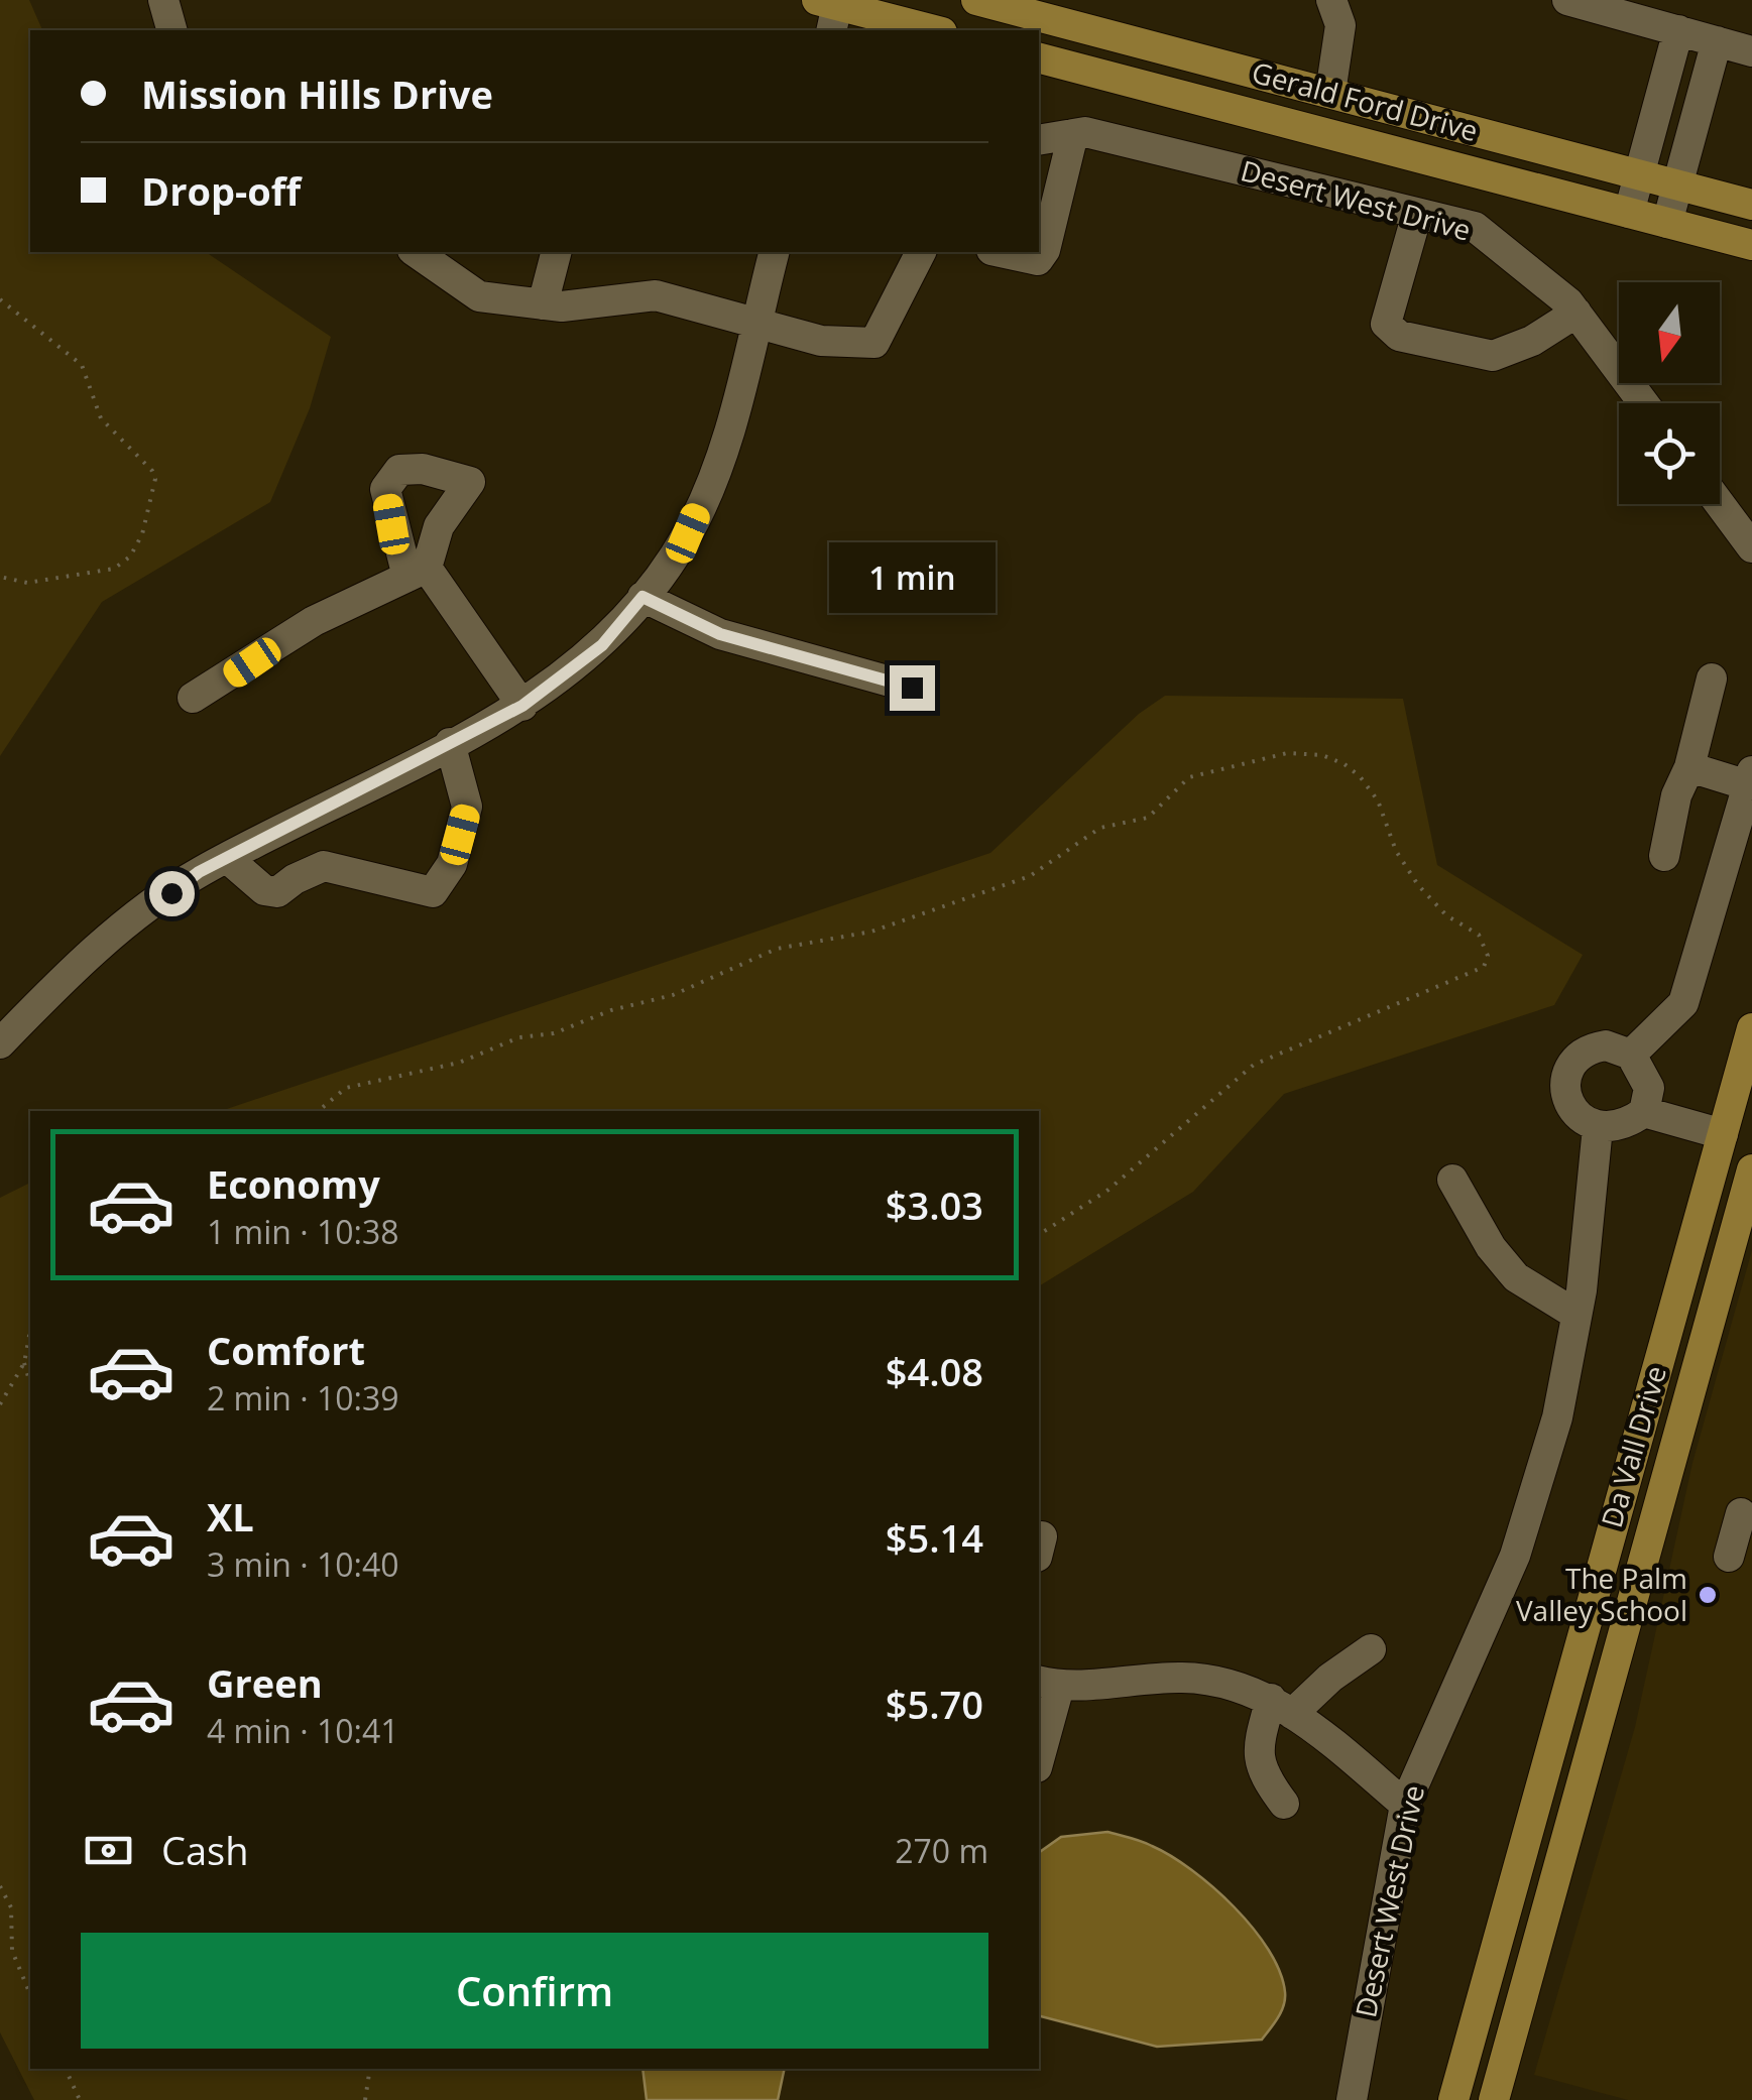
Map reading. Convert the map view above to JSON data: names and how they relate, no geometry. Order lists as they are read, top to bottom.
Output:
{
  "streets": {
    "main road": ["Gerald Ford Drive", "Da Vall Drive"],
    "street": ["Desert West Drive"]
  },
  "places": ["The Palm Valley School"],
  "north": "bottom",
  "page": {
    "banner": ["Mission Hills Drive", "Drop-off"],
    "bubble": "1 min",
    "list": [
      {
        "name": "Economy",
        "note": "1 min · 10:38",
        "value": "$3.03"
      },
      {
        "name": "Comfort",
        "note": "2 min · 10:39",
        "value": "$4.08"
      },
      {
        "name": "XL",
        "note": "3 min · 10:40",
        "value": "$5.14"
      },
      {
        "name": "Green",
        "note": "4 min · 10:41",
        "value": "$5.70"
      }
    ],
    "pay": ["Cash", "270 m"],
    "buttons": "Confirm"
  }
}
